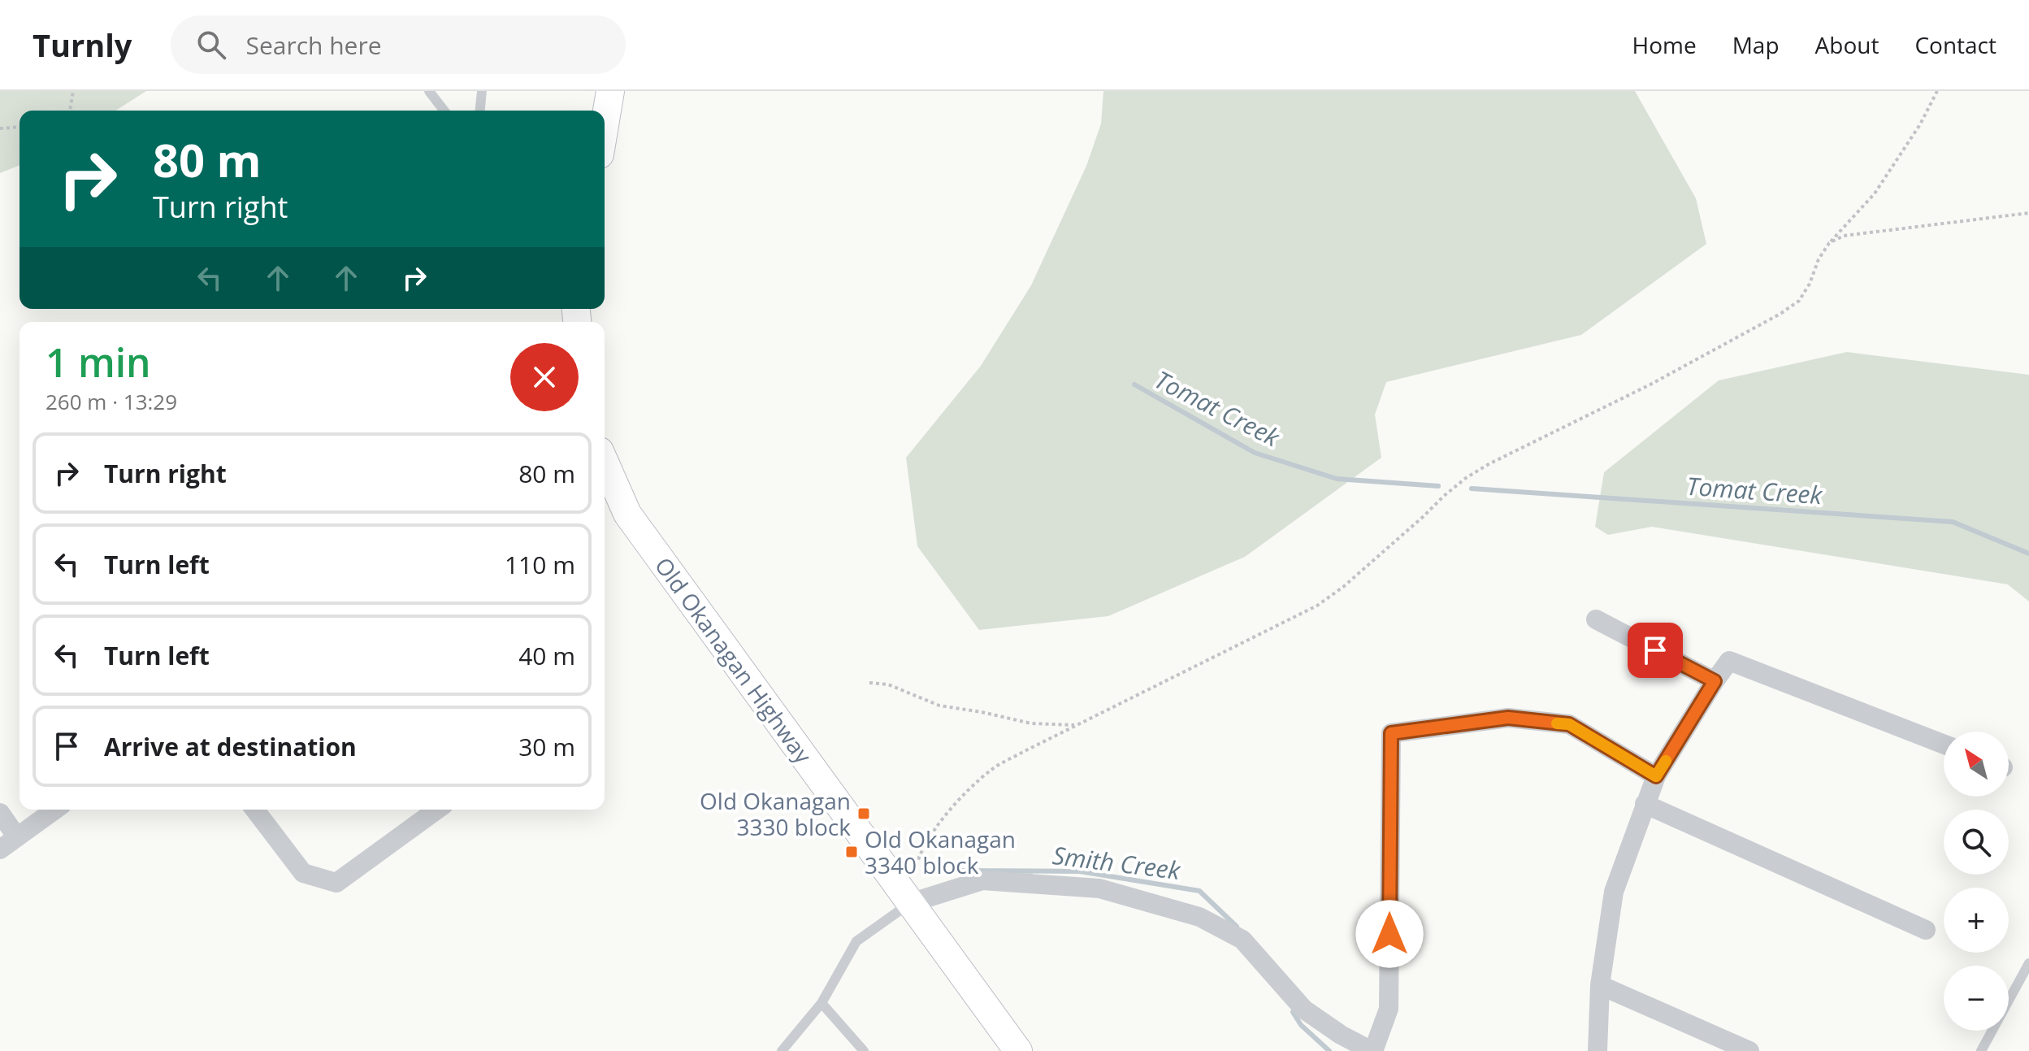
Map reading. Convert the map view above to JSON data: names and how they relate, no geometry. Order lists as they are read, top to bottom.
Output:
{
  "streets": {
    "main road": ["Old Okanagan Highway"]
  },
  "water": ["Tomat Creek", "Smith Creek"],
  "places": {
    "transit": ["Old Okanagan 3330 block", "Old Okanagan 3340 block"]
  },
  "north": "top left",
  "page": {
    "header": "Turnly",
    "search": "Search here",
    "nav": [
      "Home",
      "Map",
      "About",
      "Contact"
    ],
    "turn": ["80 m", "Turn right"],
    "heading": ["1 min", "260 m · 13:29"],
    "list": [
      {
        "name": "Turn right",
        "value": "80 m"
      },
      {
        "name": "Turn left",
        "value": "110 m"
      },
      {
        "name": "Turn left",
        "value": "40 m"
      },
      {
        "name": "Arrive at destination",
        "value": "30 m"
      }
    ],
    "map_buttons": ["+", "−"]
  }
}
